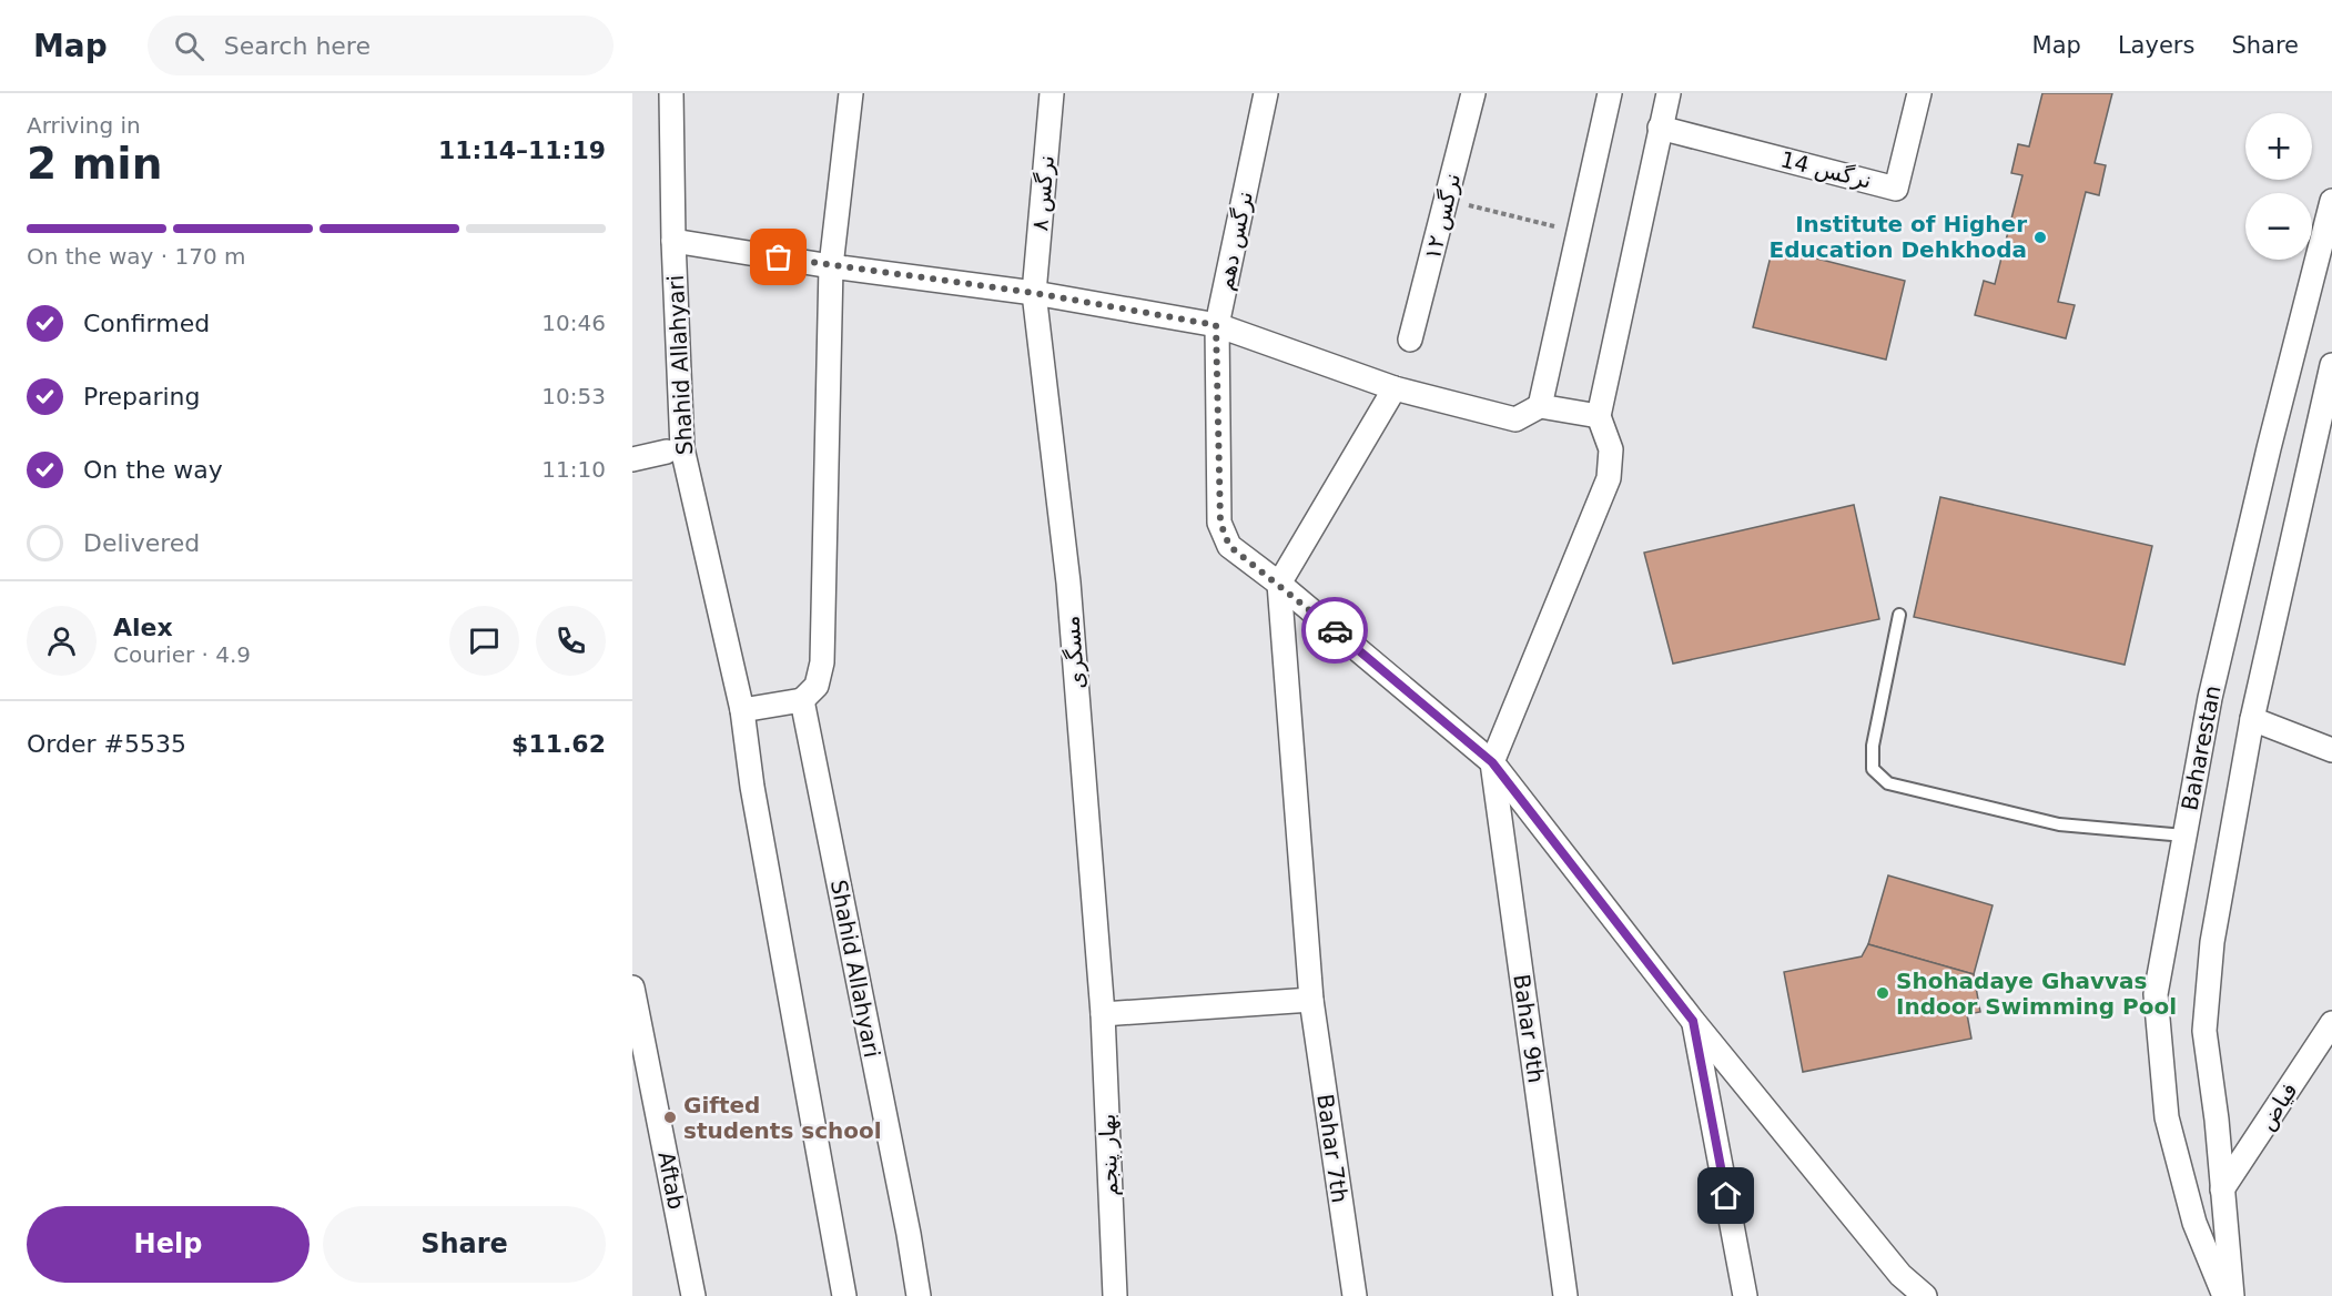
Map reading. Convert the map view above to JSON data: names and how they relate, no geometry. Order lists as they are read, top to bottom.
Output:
{
  "streets": {
    "street": [
      "نرگس 14",
      "نرگس ۸",
      "نرگس ۱۲",
      "نرگس دهم",
      "Shahid Allahyari",
      "مسگری",
      "Baharestan",
      "Bahar 9th",
      "فیاض",
      "Bahar 7th",
      "بهار پنجم",
      "Aftab"
    ]
  },
  "crossings": [
    ["نرگس ۸", "مسگری"],
    ["نرگس دهم", "Bahar 9th"],
    ["نرگس دهم", "Bahar 7th"],
    ["مسگری", "بهار پنجم"],
    ["Baharestan", "فیاض"]
  ],
  "places": ["Institute of Higher Education Dehkhoda", "Shohadaye Ghavvas Indoor Swimming Pool", "Gifted students school"],
  "page": {
    "header": "Map",
    "search": "Search here",
    "nav": ["Map", "Layers", "Share"],
    "heading": ["2 min", "Arriving in", "11:14–11:19"],
    "panel": [
      "Alex",
      "Courier · 4.9",
      "Order #5535",
      "$11.62"
    ],
    "map_buttons": ["+", "−"],
    "bar": "On the way · 170 m",
    "list": [
      ["Confirmed", "10:46"],
      ["Preparing", "10:53"],
      ["On the way", "11:10"],
      "Delivered"
    ],
    "buttons": ["Help", "Share"]
  }
}
